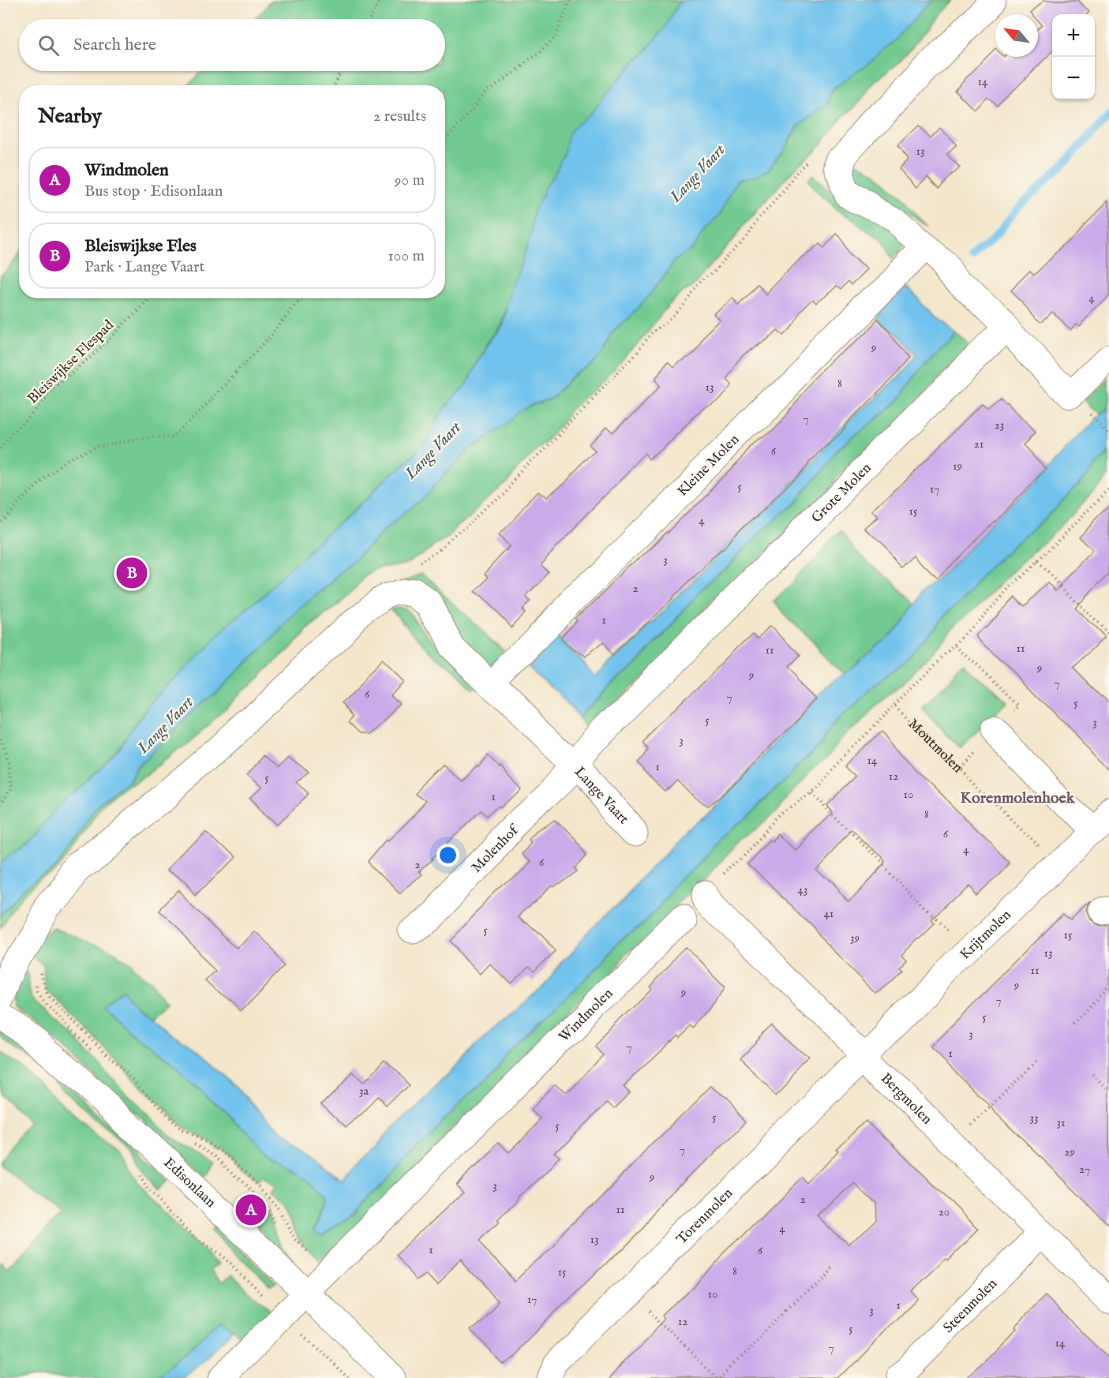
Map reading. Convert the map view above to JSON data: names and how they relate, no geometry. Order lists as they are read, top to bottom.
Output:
{
  "streets": {
    "street": [
      "Kleine Molen",
      "Grote Molen",
      "Lange Vaart",
      "Molenhof",
      "Krijtmolen",
      "Windmolen",
      "Bergmolen",
      "Edisonlaan",
      "Torenmolen",
      "Steenmolen"
    ],
    "path": ["Bleiswijkse Flespad", "Moutmolen"]
  },
  "crossings": [
    ["Kleine Molen", "Lange Vaart"],
    ["Grote Molen", "Lange Vaart"],
    ["Grote Molen", "Molenhof"],
    ["Moutmolen", "Krijtmolen"],
    ["Lange Vaart", "Molenhof"],
    ["Krijtmolen", "Bergmolen"],
    ["Krijtmolen", "Torenmolen"],
    ["Windmolen", "Edisonlaan"],
    ["Bergmolen", "Torenmolen"],
    ["Bergmolen", "Steenmolen"]
  ],
  "districts": ["Korenmolenhoek"],
  "water": ["Lange Vaart"],
  "house_numbers": [
    "14",
    "13",
    "4",
    "9",
    "8",
    "13",
    "7",
    "23",
    "21",
    "6",
    "19",
    "5",
    "17",
    "15",
    "4",
    "3",
    "2",
    "1",
    "11",
    "11",
    "9",
    "9",
    "7",
    "6",
    "7",
    "5",
    "5",
    "3",
    "3",
    "14",
    "1",
    "12",
    "5",
    "10",
    "1",
    "8",
    "6",
    "4",
    "6",
    "2",
    "43",
    "41",
    "5",
    "15",
    "39",
    "13",
    "11",
    "9",
    "9",
    "7",
    "5",
    "3",
    "7",
    "1",
    "3a",
    "5",
    "33",
    "31",
    "5",
    "7",
    "29",
    "27",
    "9",
    "3",
    "2",
    "11",
    "20",
    "4",
    "13",
    "1",
    "6",
    "8",
    "15",
    "10",
    "17",
    "1",
    "3",
    "12",
    "5",
    "14",
    "7"
  ],
  "north": "top left",
  "page": {
    "map_buttons": ["+", "−"],
    "search": "Search here",
    "heading": ["Nearby", "2 results"],
    "list": [
      {
        "mark": "A",
        "name": "Windmolen",
        "note": "Bus stop · Edisonlaan",
        "value": "90 m"
      },
      {
        "mark": "B",
        "name": "Bleiswijkse Fles",
        "note": "Park · Lange Vaart",
        "value": "100 m"
      }
    ],
    "pins": ["B", "A"]
  }
}
